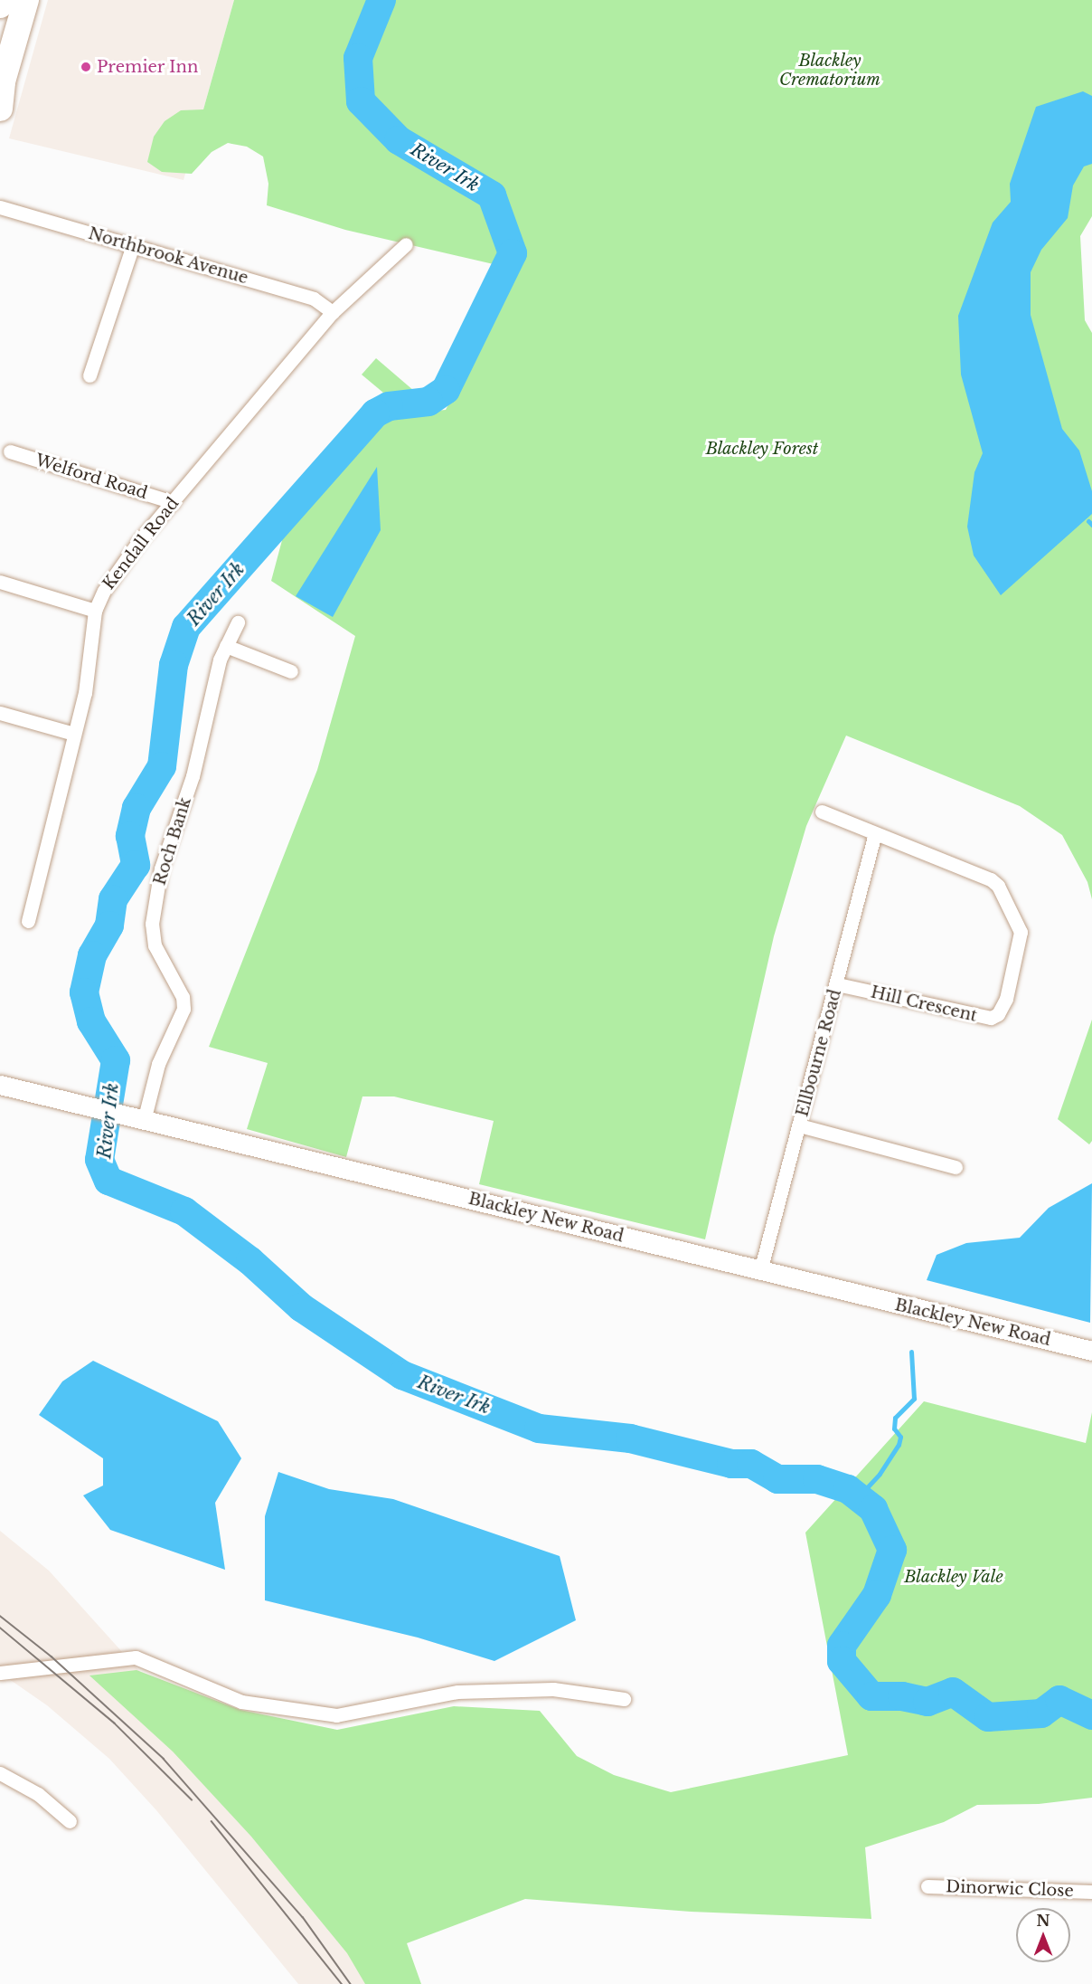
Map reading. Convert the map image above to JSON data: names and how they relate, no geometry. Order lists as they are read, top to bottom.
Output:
{
  "streets": {
    "street": [
      "Northbrook Avenue",
      "Welford Road",
      "Kendall Road",
      "Roch Bank",
      "Hill Crescent",
      "Ellbourne Road",
      "Blackley New Road",
      "Dinorwic Close"
    ]
  },
  "crossings": [
    ["Northbrook Avenue", "Kendall Road"],
    ["Welford Road", "Kendall Road"],
    ["Roch Bank", "Blackley New Road"],
    ["Hill Crescent", "Ellbourne Road"],
    ["Ellbourne Road", "Blackley New Road"]
  ],
  "water": ["River Irk"],
  "parks": ["Blackley Crematorium", "Blackley Forest", "Blackley Vale"],
  "places": ["Premier Inn"],
  "north": "top"
}
